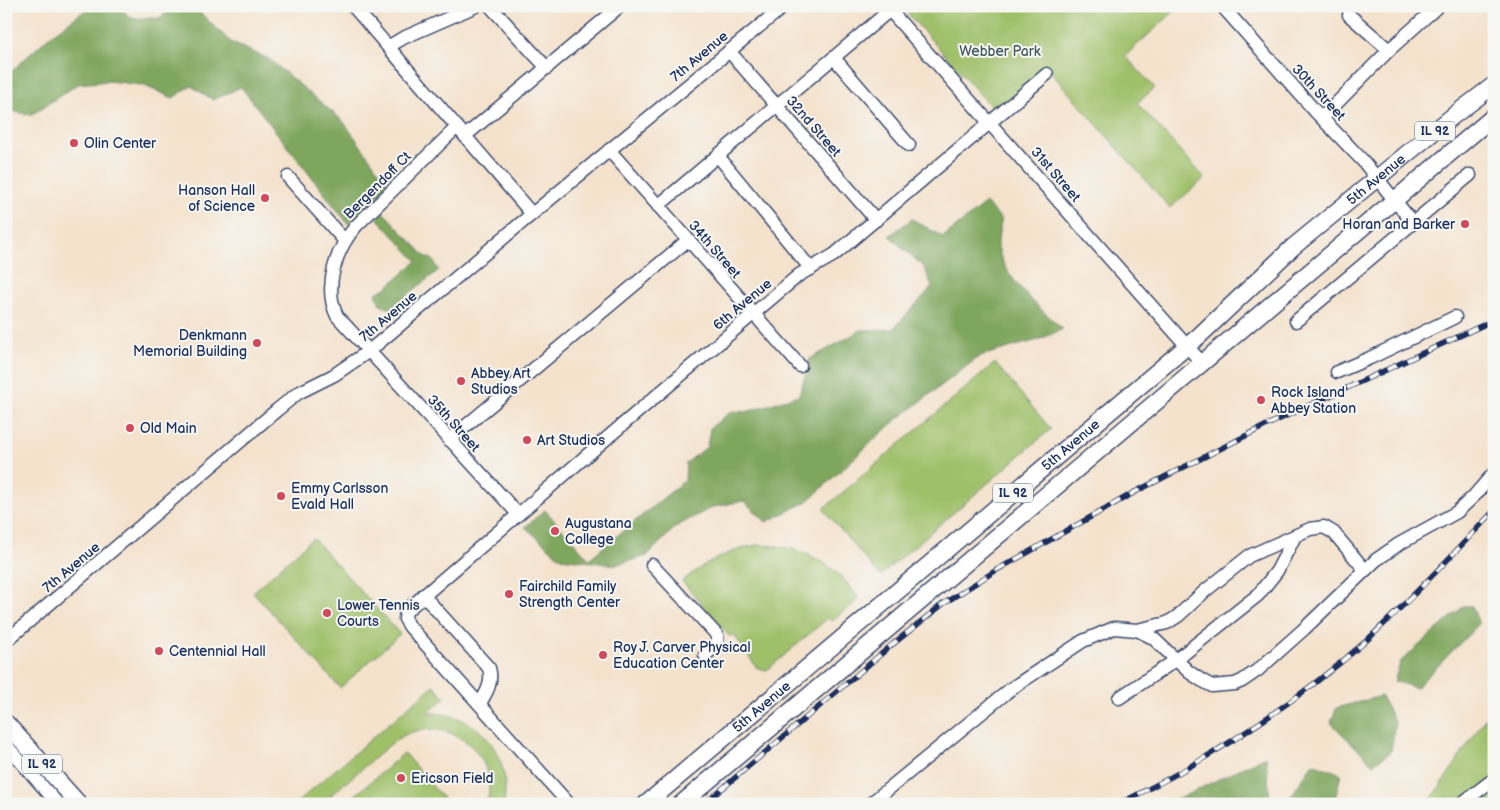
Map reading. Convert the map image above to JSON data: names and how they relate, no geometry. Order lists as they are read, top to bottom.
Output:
{
  "streets": {
    "main road": ["IL 92", "5th Avenue"],
    "street": [
      "7th Avenue",
      "30th Street",
      "32nd Street",
      "31st Street",
      "Bergendoff Ct",
      "34th Street",
      "6th Avenue",
      "35th Street"
    ]
  },
  "crossings": [
    ["7th Avenue", "32nd Street"],
    ["7th Avenue", "Bergendoff Ct"],
    ["7th Avenue", "34th Street"],
    ["7th Avenue", "35th Street"],
    ["30th Street", "5th Avenue"],
    ["32nd Street", "6th Avenue"],
    ["31st Street", "5th Avenue"],
    ["31st Street", "6th Avenue"],
    ["Bergendoff Ct", "35th Street"],
    ["34th Street", "6th Avenue"],
    ["6th Avenue", "35th Street"]
  ],
  "parks": ["Webber Park"],
  "places": [
    "Olin Center",
    "Hanson Hall of Science",
    "Horan and Barker",
    "Denkmann Memorial Building",
    "Abbey Art Studios",
    "Rock Island Abbey Station",
    "Old Main",
    "Art Studios",
    "Emmy Carlsson Evald Hall",
    "Augustana College",
    "Fairchild Family Strength Center",
    "Lower Tennis Courts",
    "Centennial Hall",
    "Roy J. Carver Physical Education Center",
    "Ericson Field"
  ]
}
